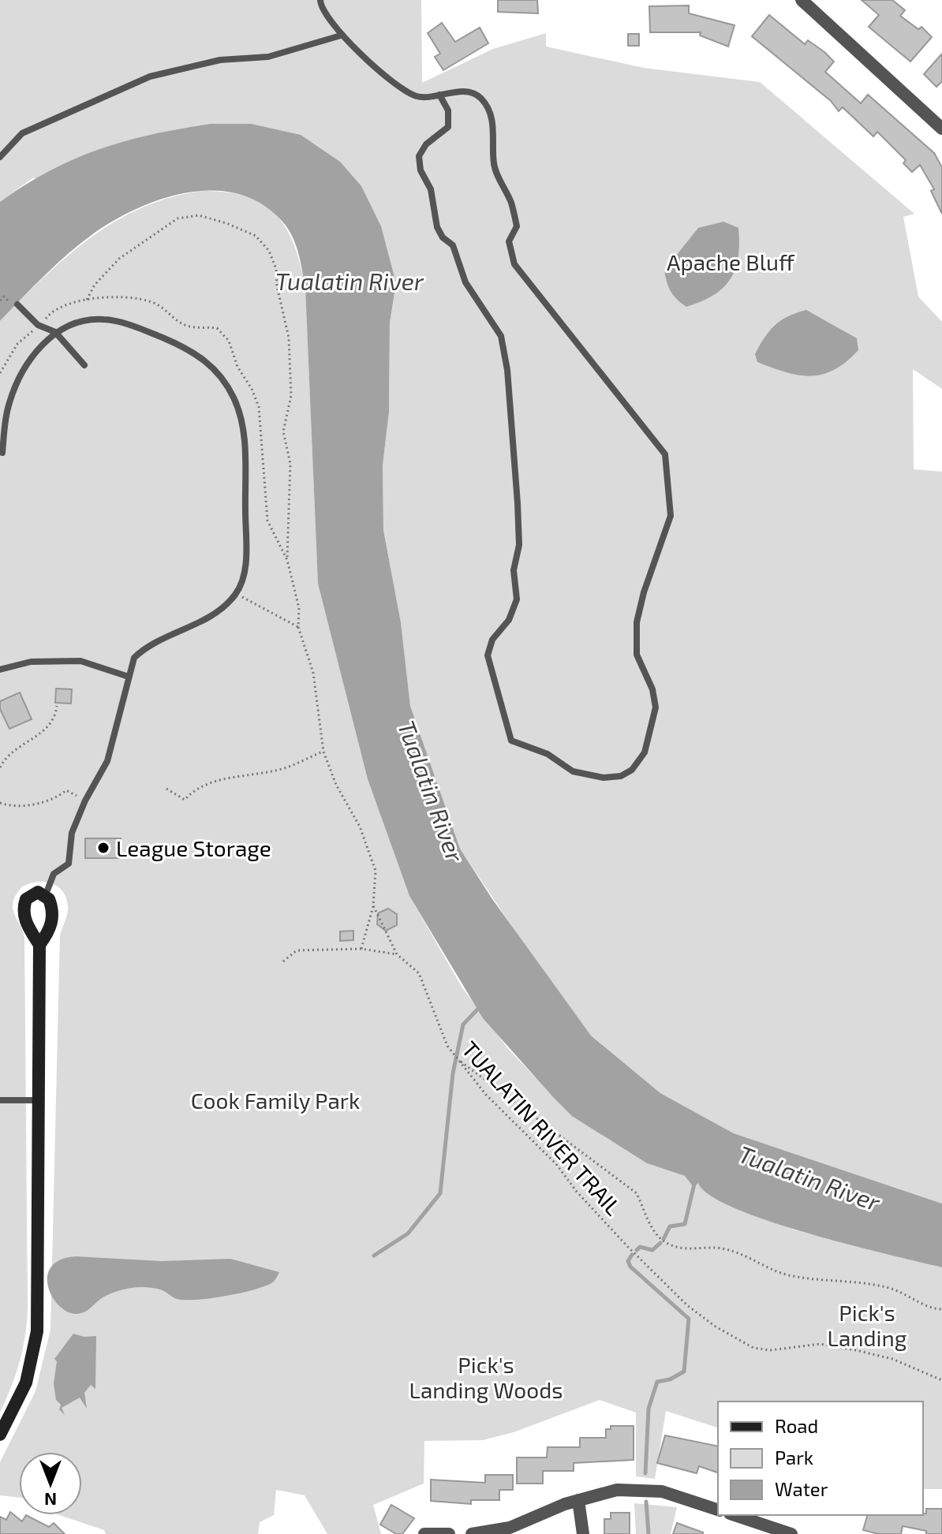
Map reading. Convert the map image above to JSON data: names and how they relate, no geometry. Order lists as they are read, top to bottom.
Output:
{
  "streets": {
    "path": ["TUALATIN RIVER TRAIL"]
  },
  "water": ["Tualatin River"],
  "parks": [
    "Apache Bluff",
    "Cook Family Park",
    "Pick's Landing",
    "Pick's Landing Woods"
  ],
  "places": ["League Storage"],
  "legend": ["Road", "Park", "Water"],
  "north": "bottom"
}
